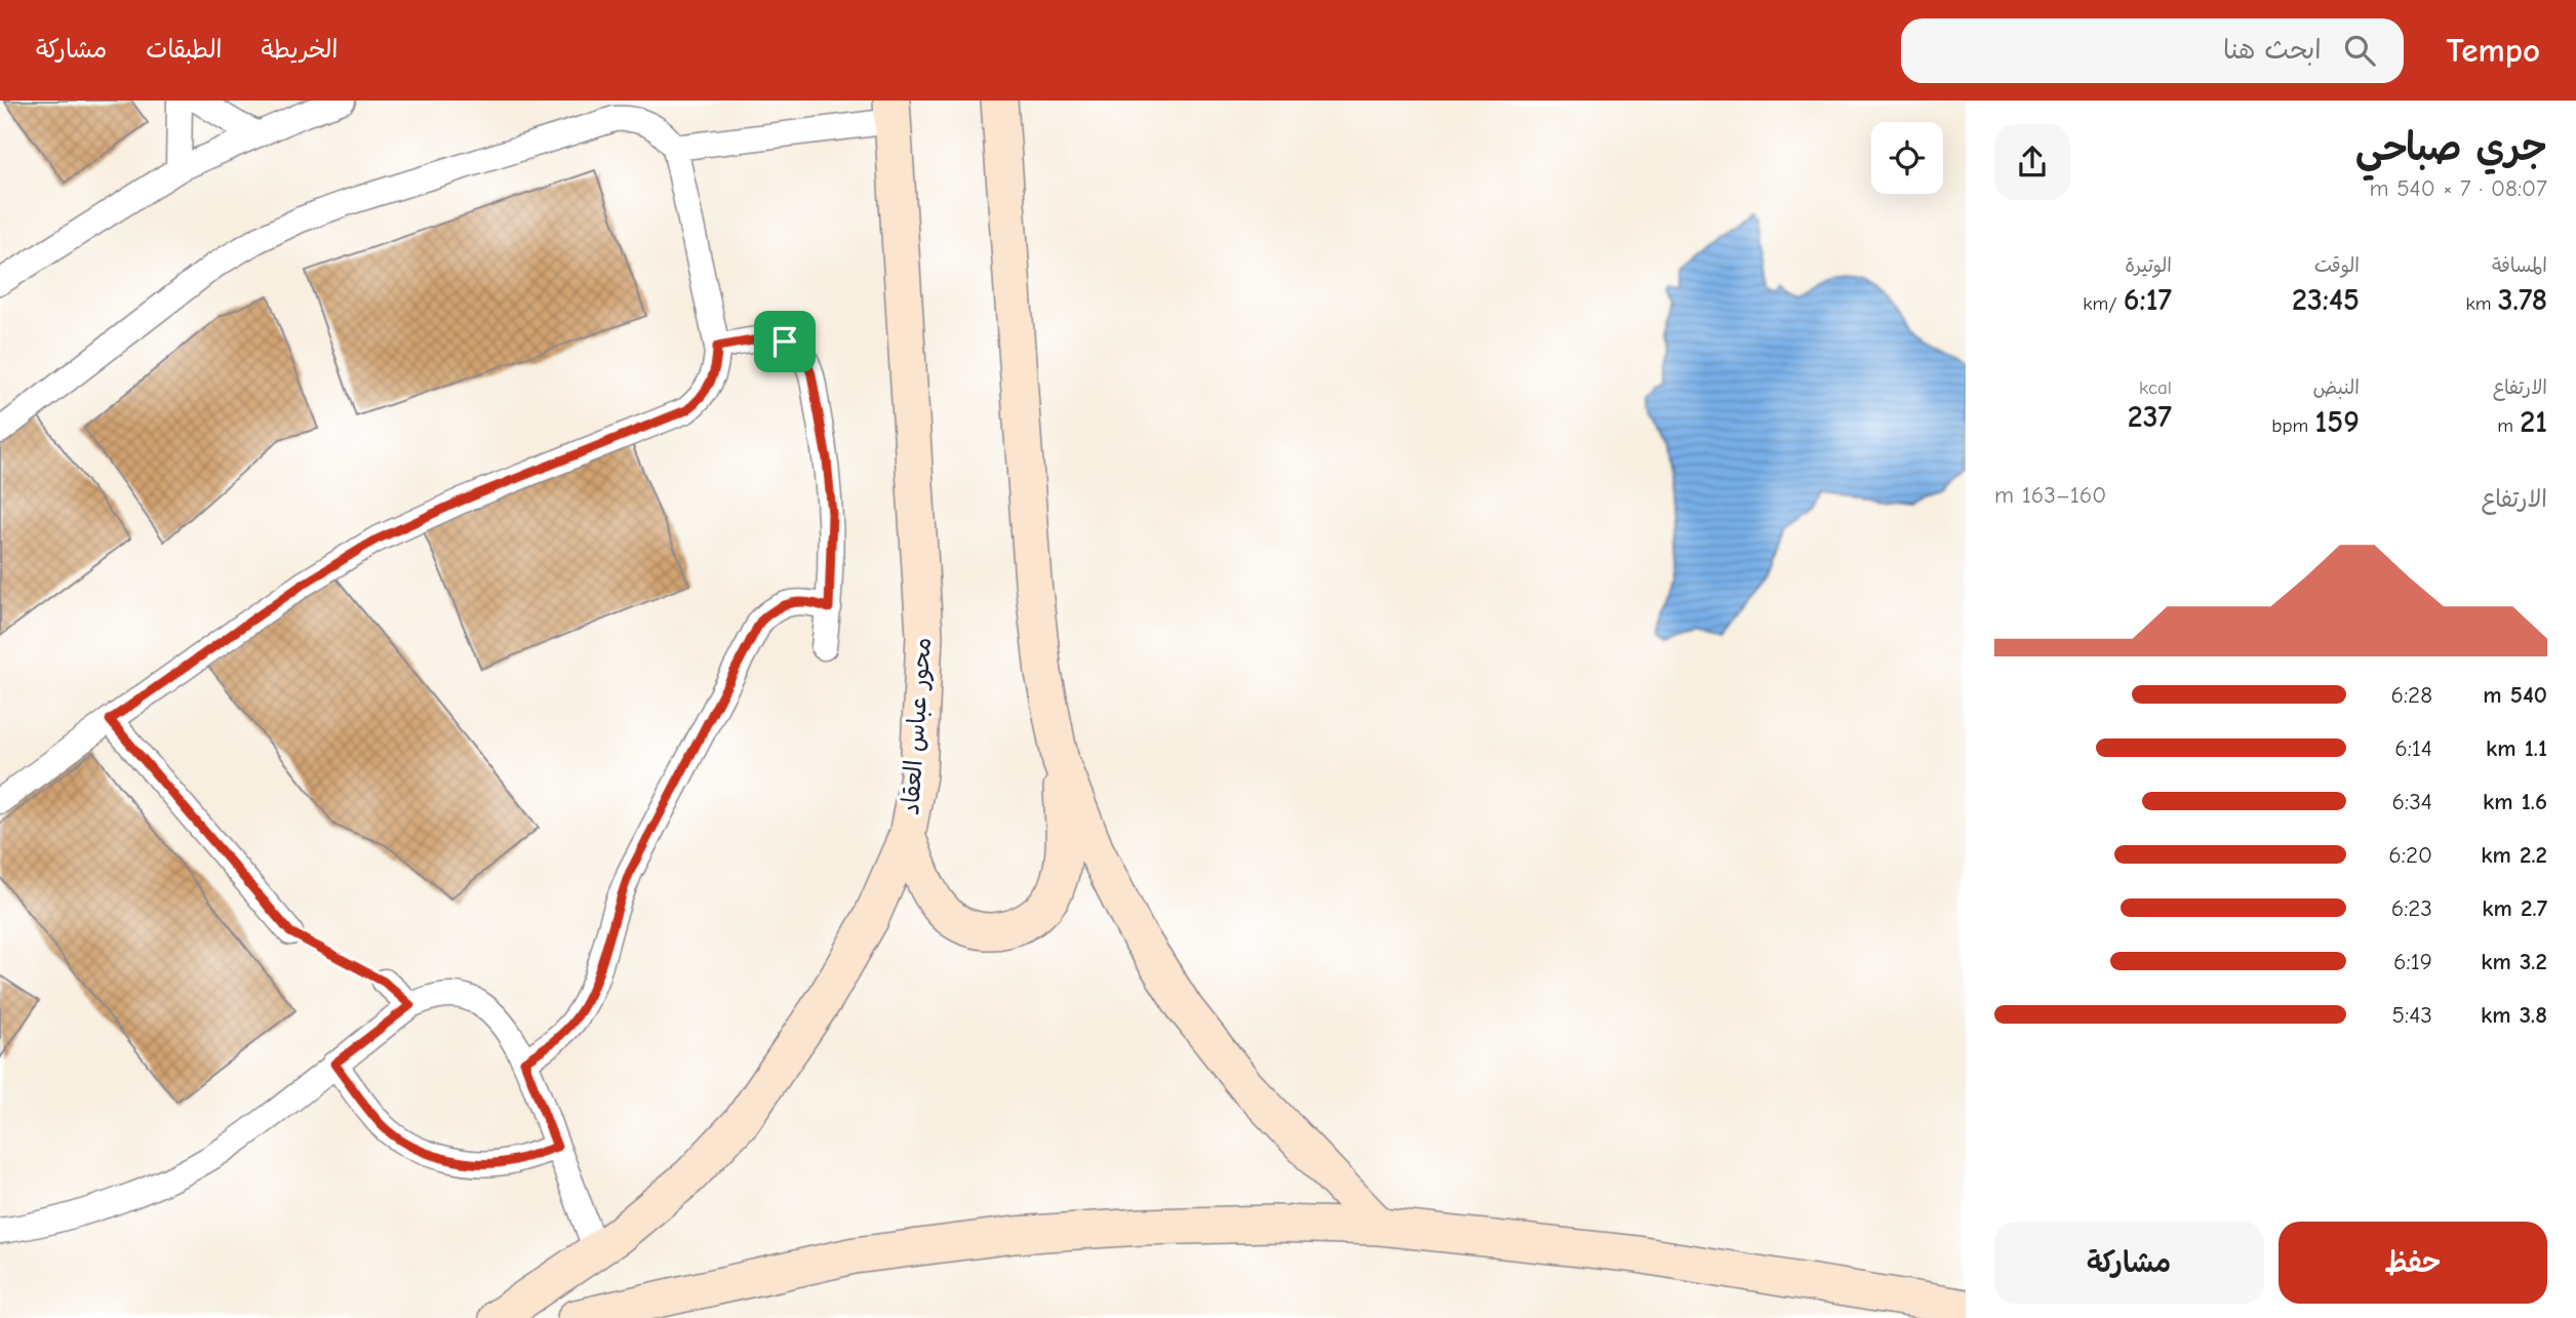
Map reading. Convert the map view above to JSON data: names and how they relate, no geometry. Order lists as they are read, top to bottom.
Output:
{
  "streets": {
    "main road": ["محور عباس العقاد"]
  },
  "page": {
    "header": "Tempo",
    "search": "ابحث هنا",
    "nav": ["الخريطة", "الطبقات", "مشاركة"],
    "heading": ["جري صباحي", "08:07 · 7 × 540 m"],
    "stats": [
      ["المسافة", "3.78 km"],
      ["الوقت", "23:45"],
      ["الوتيرة", "6:17 /km"],
      ["الارتفاع", "21 m"],
      ["النبض", "159 bpm"],
      ["kcal", "237"]
    ],
    "chart": ["الارتفاع", "160–163 m"],
    "list": [
      {
        "name": "540 m",
        "note": "6:28"
      },
      {
        "name": "1.1 km",
        "note": "6:14"
      },
      {
        "name": "1.6 km",
        "note": "6:34"
      },
      {
        "name": "2.2 km",
        "note": "6:20"
      },
      {
        "name": "2.7 km",
        "note": "6:23"
      },
      {
        "name": "3.2 km",
        "note": "6:19"
      },
      {
        "name": "3.8 km",
        "note": "5:43"
      }
    ],
    "buttons": ["حفظ", "مشاركة"]
  }
}
